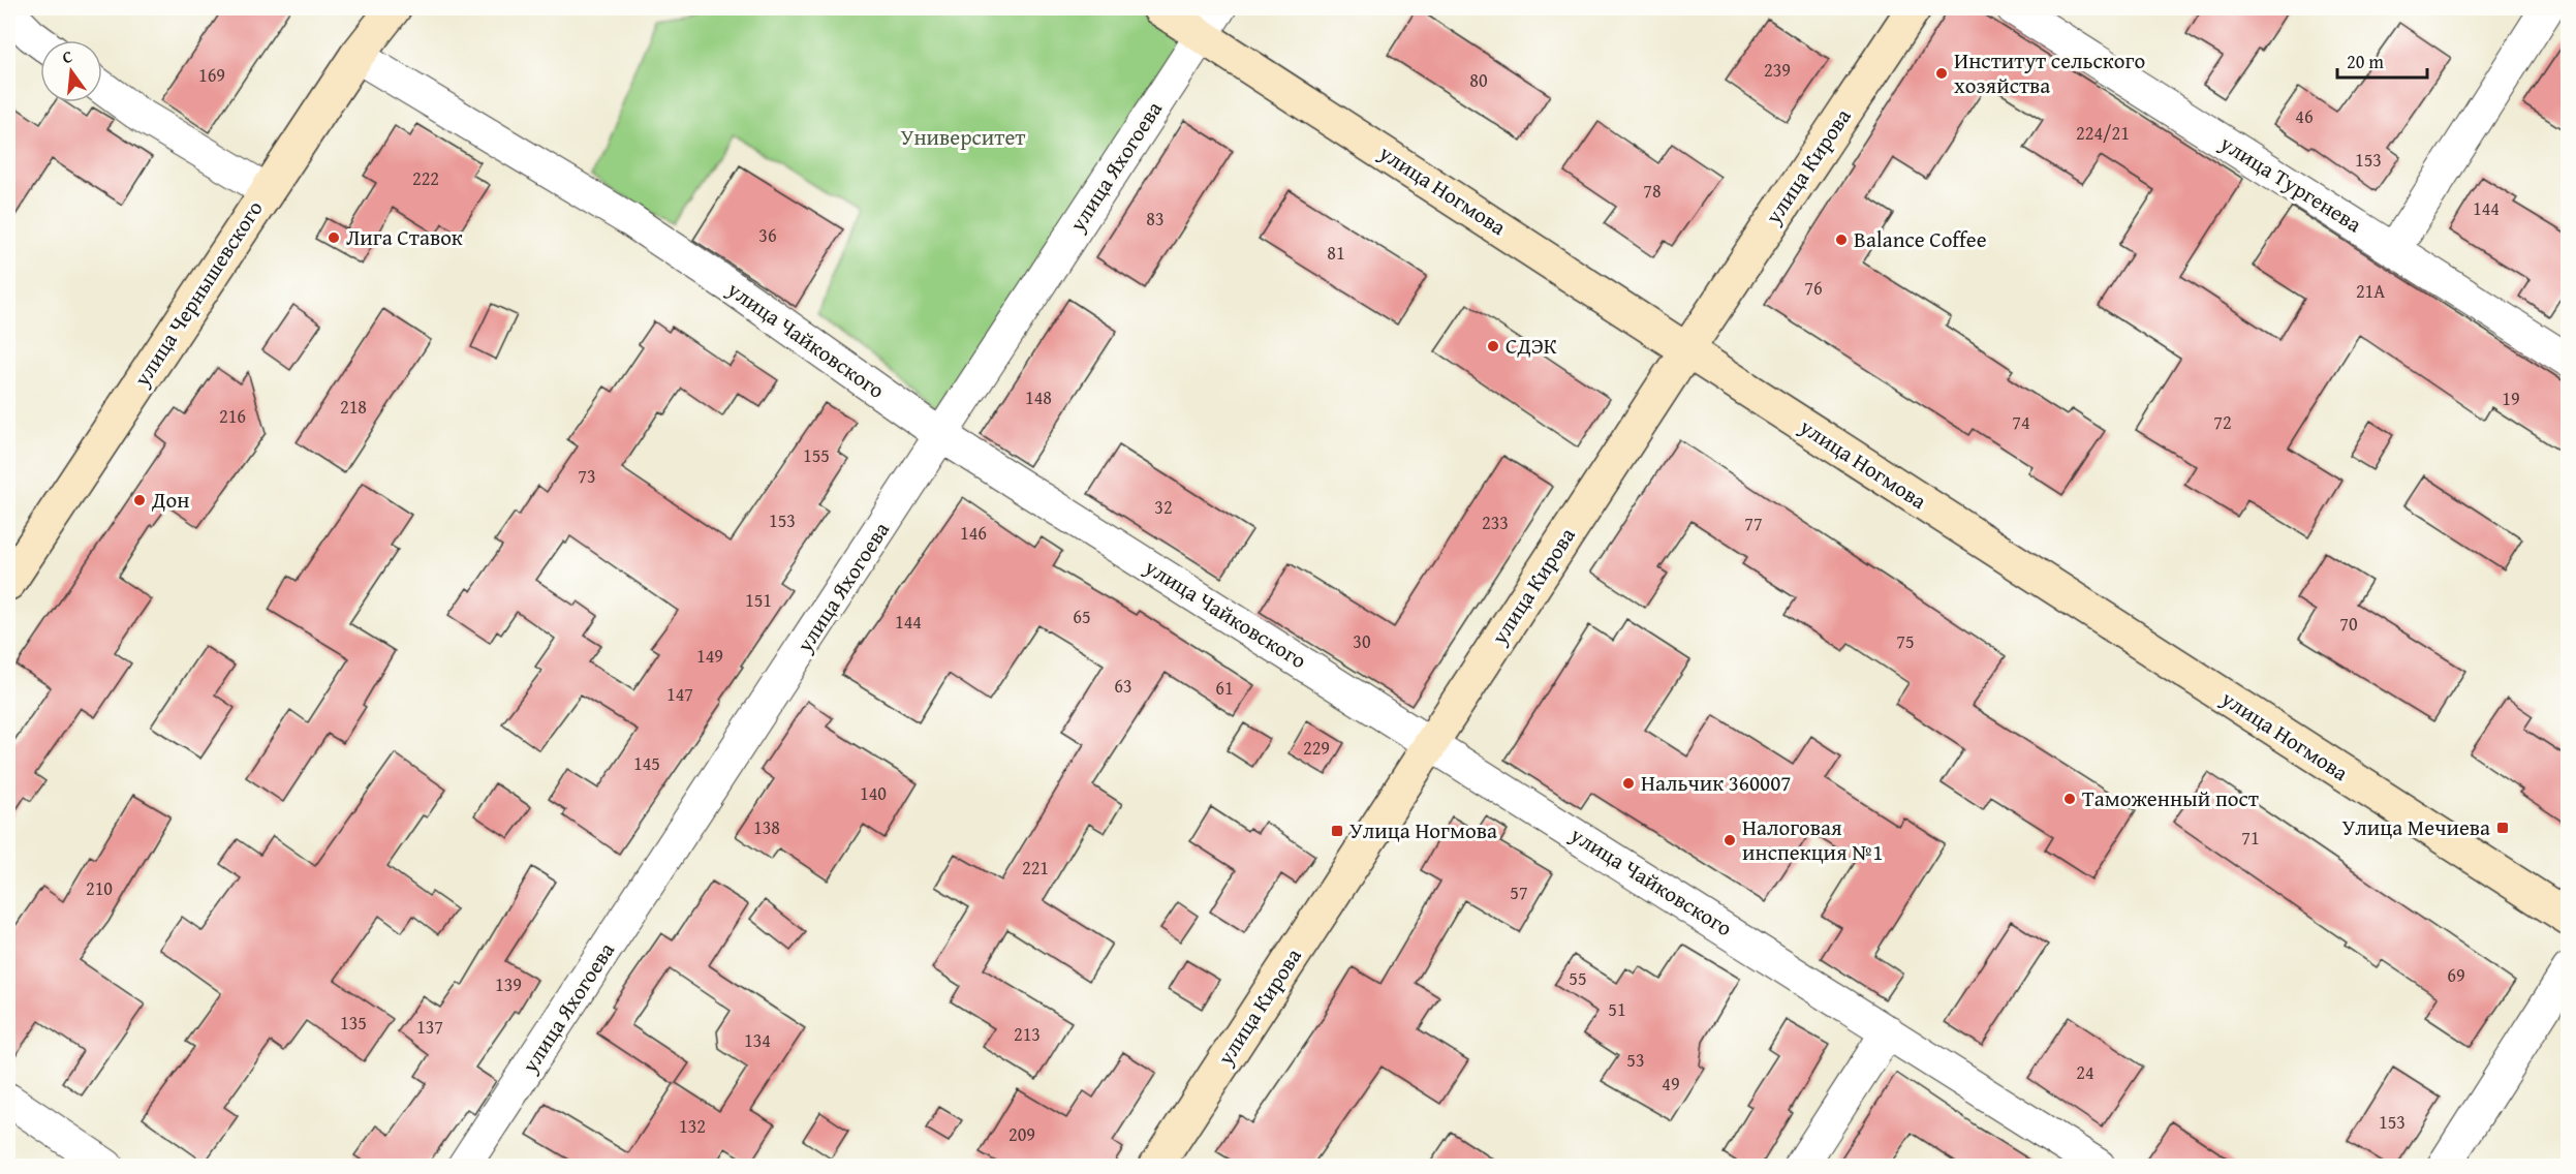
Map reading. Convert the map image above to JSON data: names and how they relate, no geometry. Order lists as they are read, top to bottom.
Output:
{
  "streets": {
    "street": [
      "улица Яхогоева",
      "улица Кирова",
      "улица Тургенева",
      "улица Ногмова",
      "улица Чернышевского",
      "улица Чайковского"
    ]
  },
  "crossings": [
    ["улица Яхогоева", "улица Ногмова"],
    ["улица Яхогоева", "улица Чайковского"],
    ["улица Кирова", "улица Ногмова"],
    ["улица Кирова", "улица Чайковского"],
    ["улица Чернышевского", "улица Чайковского"]
  ],
  "parks": ["Университет"],
  "places": {
    "other": [
      "Институт сельского хозяйства",
      "Лига Ставок",
      "Balance Coffee",
      "СДЭК",
      "Дон",
      "Нальчик 360007",
      "Таможенный пост",
      "Налоговая инспекция №1"
    ],
    "transit": ["Улица Мечиева", "Улица Ногмова"]
  },
  "house_numbers": [
    "239",
    "169",
    "80",
    "46",
    "224/21",
    "153",
    "222",
    "78",
    "144",
    "83",
    "36",
    "81",
    "76",
    "21А",
    "148",
    "19",
    "218",
    "216",
    "74",
    "72",
    "155",
    "73",
    "32",
    "153",
    "233",
    "77",
    "146",
    "151",
    "65",
    "144",
    "70",
    "30",
    "75",
    "149",
    "63",
    "61",
    "147",
    "229",
    "145",
    "140",
    "138",
    "71",
    "221",
    "210",
    "57",
    "69",
    "55",
    "139",
    "51",
    "135",
    "137",
    "213",
    "134",
    "53",
    "24",
    "49",
    "153",
    "132",
    "209"
  ],
  "scale_bar": "20 m",
  "north": "top"
}
